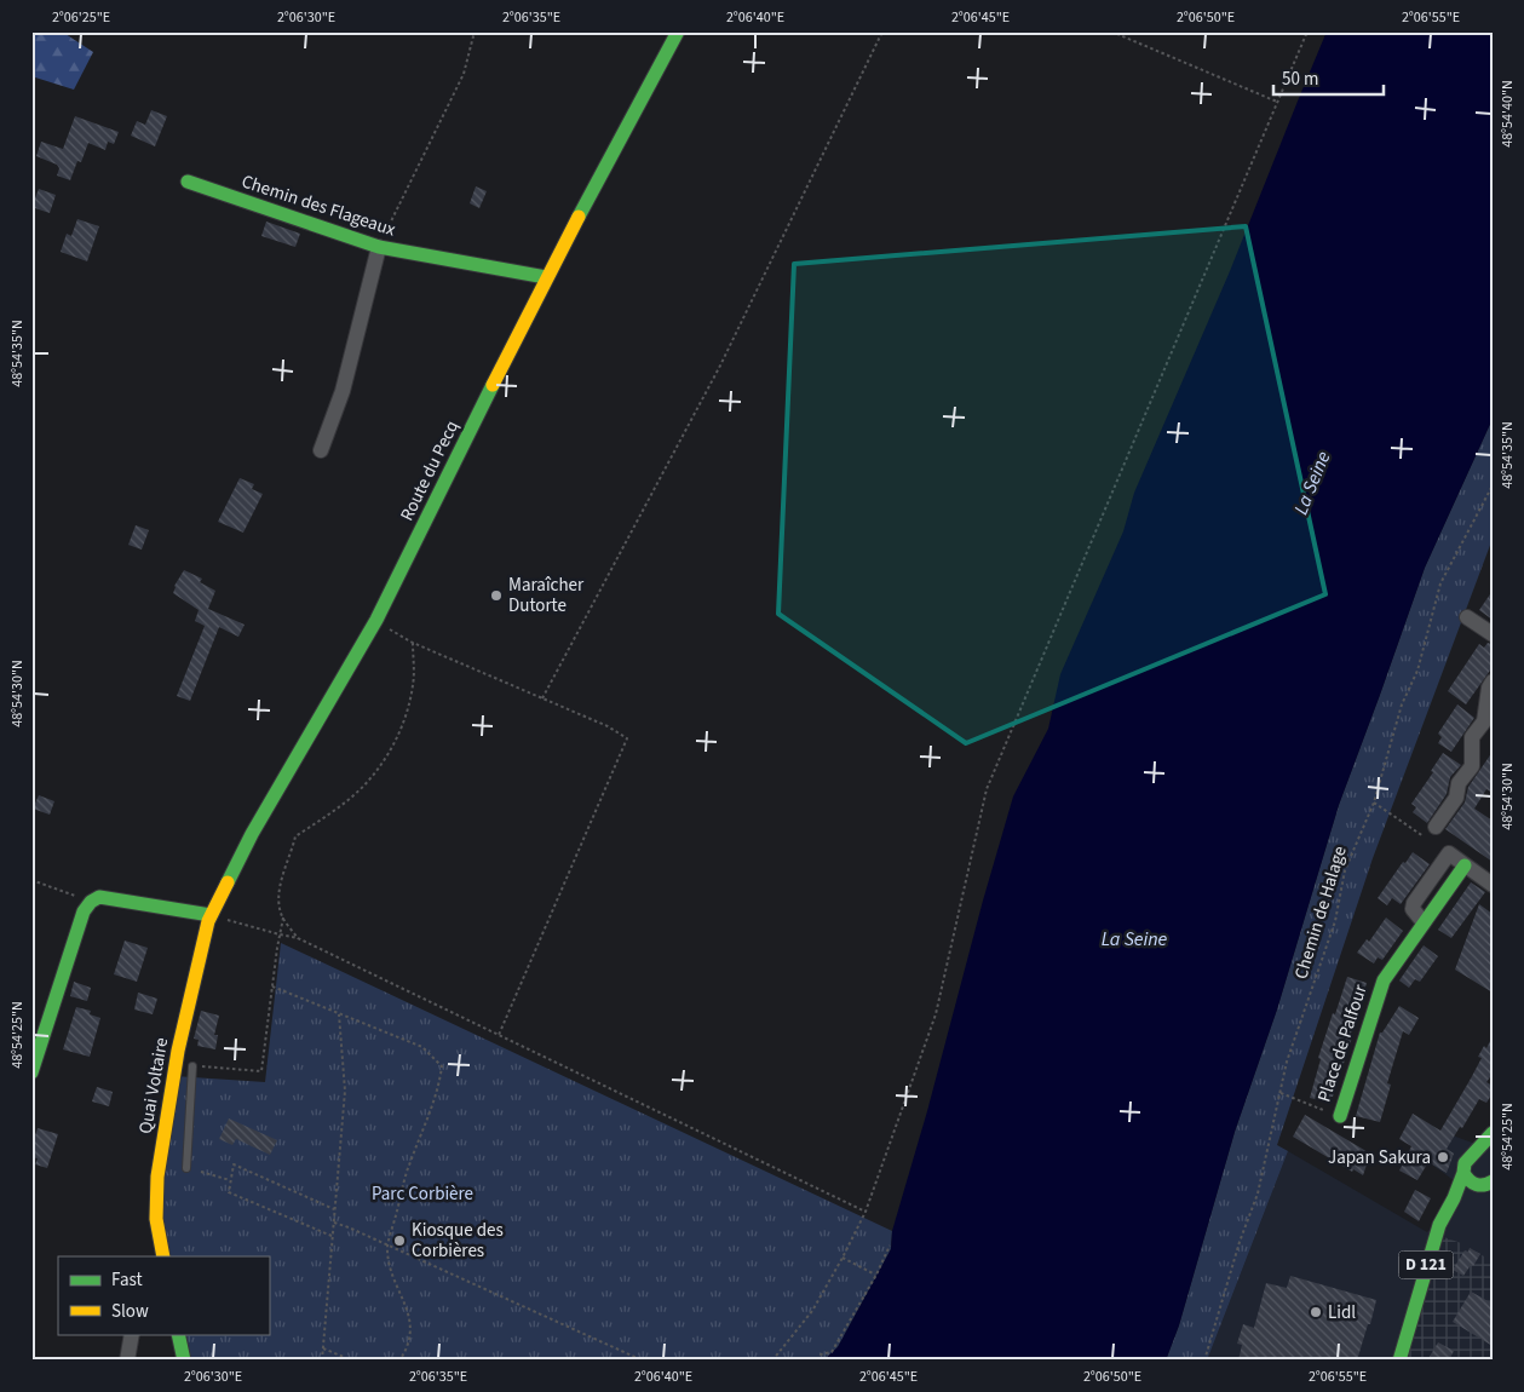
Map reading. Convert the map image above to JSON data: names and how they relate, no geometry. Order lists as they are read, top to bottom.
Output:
{
  "streets": {
    "main road": [
      "Chemin des Flageaux",
      "Route du Pecq",
      "Place de Palfour",
      "Quai Voltaire",
      "D 121"
    ],
    "path": ["Chemin de Halage"]
  },
  "crossings": [
    ["Chemin des Flageaux", "Route du Pecq"],
    ["Route du Pecq", "Quai Voltaire"]
  ],
  "water": ["La Seine"],
  "parks": ["Parc Corbière"],
  "places": [
    "Maraîcher Dutorte",
    "Japan Sakura",
    "Kiosque des Corbières",
    "Lidl"
  ],
  "legend": ["Fast", "Slow"],
  "scale_bar": "50 m",
  "coordinates": [
    "2°06'25\"E",
    "2°06'30\"E",
    "2°06'35\"E",
    "2°06'40\"E",
    "2°06'45\"E",
    "2°06'50\"E",
    "2°06'55\"E",
    "48°54'40\"N",
    "48°54'35\"N",
    "48°54'30\"N",
    "48°54'25\"N"
  ]
}
